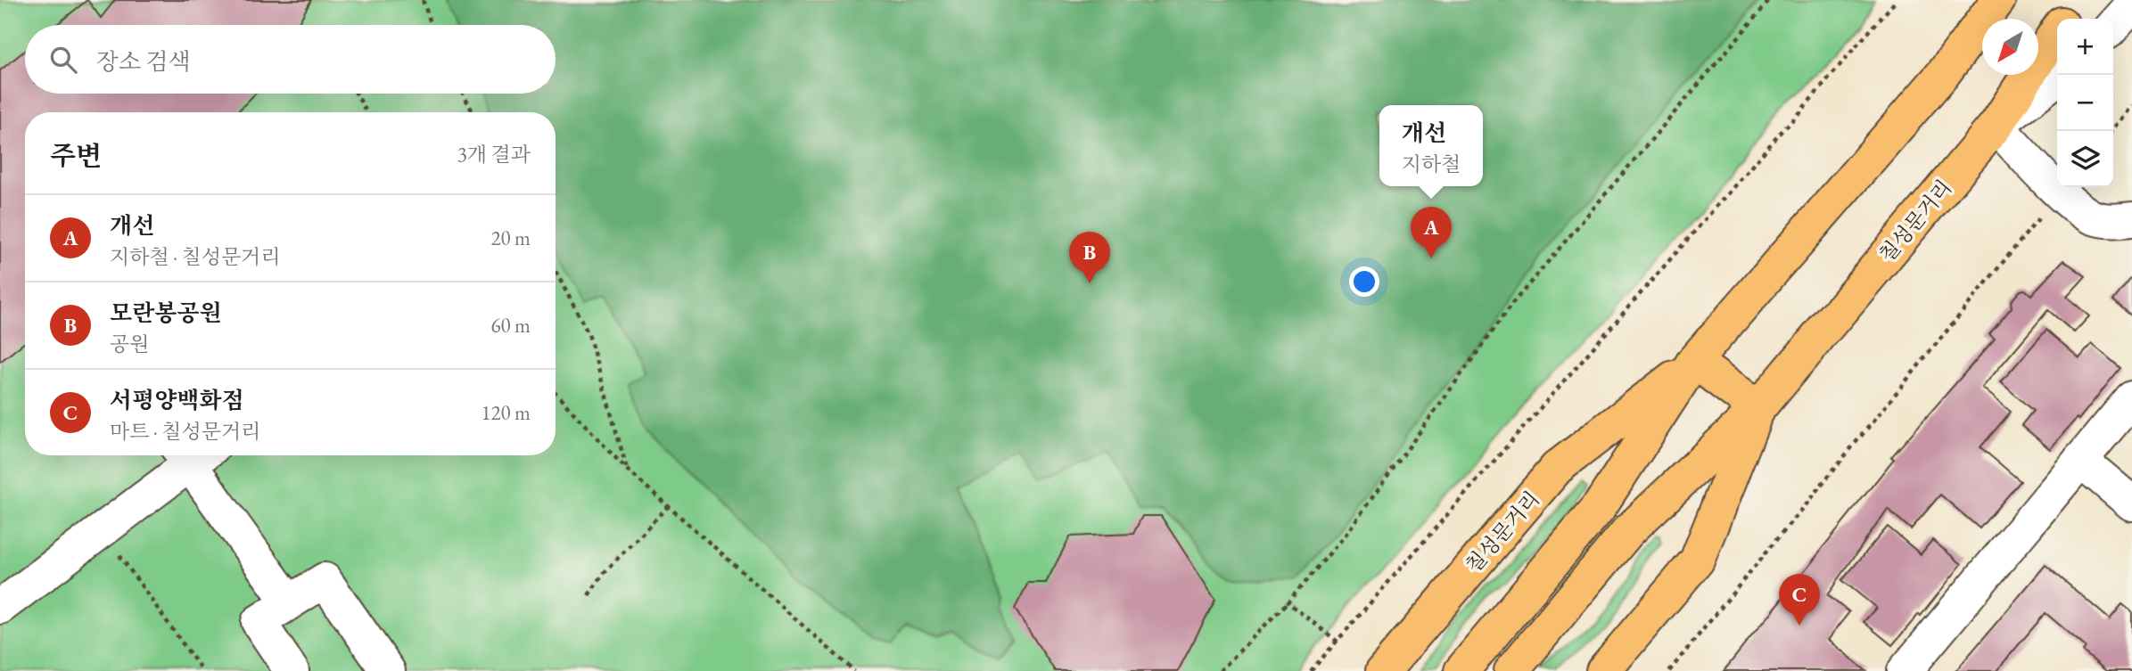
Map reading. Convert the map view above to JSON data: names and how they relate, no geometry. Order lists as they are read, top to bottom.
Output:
{
  "streets": {
    "main road": ["칠성문거리"]
  },
  "north": "bottom left",
  "page": {
    "map_buttons": ["+", "−"],
    "search": "장소 검색",
    "popup": ["개선", "지하철"],
    "heading": ["주변", "3개 결과"],
    "list": [
      {
        "mark": "A",
        "name": "개선",
        "note": "지하철 · 칠성문거리",
        "value": "20 m"
      },
      {
        "mark": "B",
        "name": "모란봉공원",
        "note": "공원",
        "value": "60 m"
      },
      {
        "mark": "C",
        "name": "서평양백화점",
        "note": "마트 · 칠성문거리",
        "value": "120 m"
      }
    ],
    "pins": ["A", "B", "C"]
  }
}
